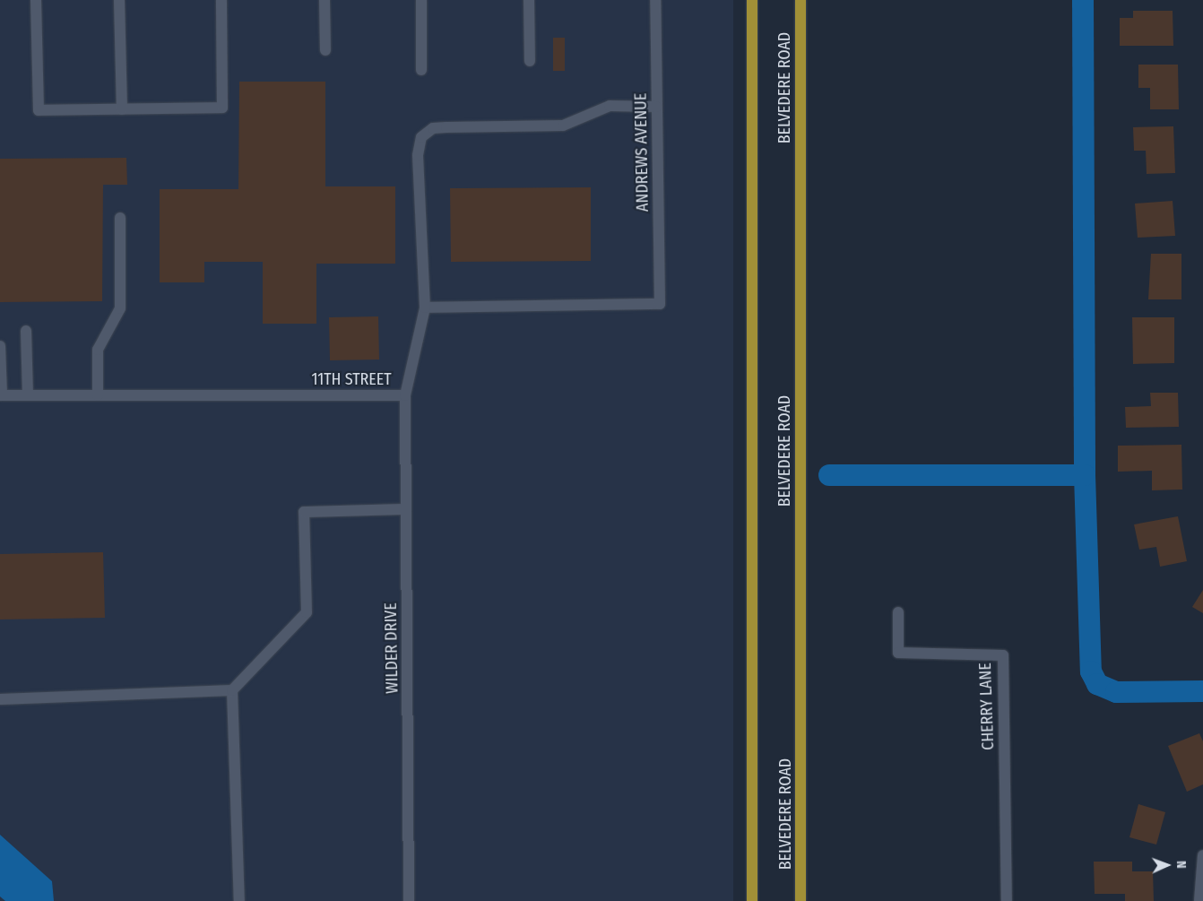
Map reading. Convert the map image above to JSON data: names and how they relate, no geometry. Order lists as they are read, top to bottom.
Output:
{
  "streets": {
    "main road": ["BELVEDERE ROAD"],
    "street": [
      "ANDREWS AVENUE",
      "11TH STREET",
      "WILDER DRIVE",
      "CHERRY LANE"
    ]
  },
  "crossings": [
    ["ANDREWS AVENUE", "11TH STREET"],
    ["11TH STREET", "WILDER DRIVE"]
  ],
  "north": "right"
}
